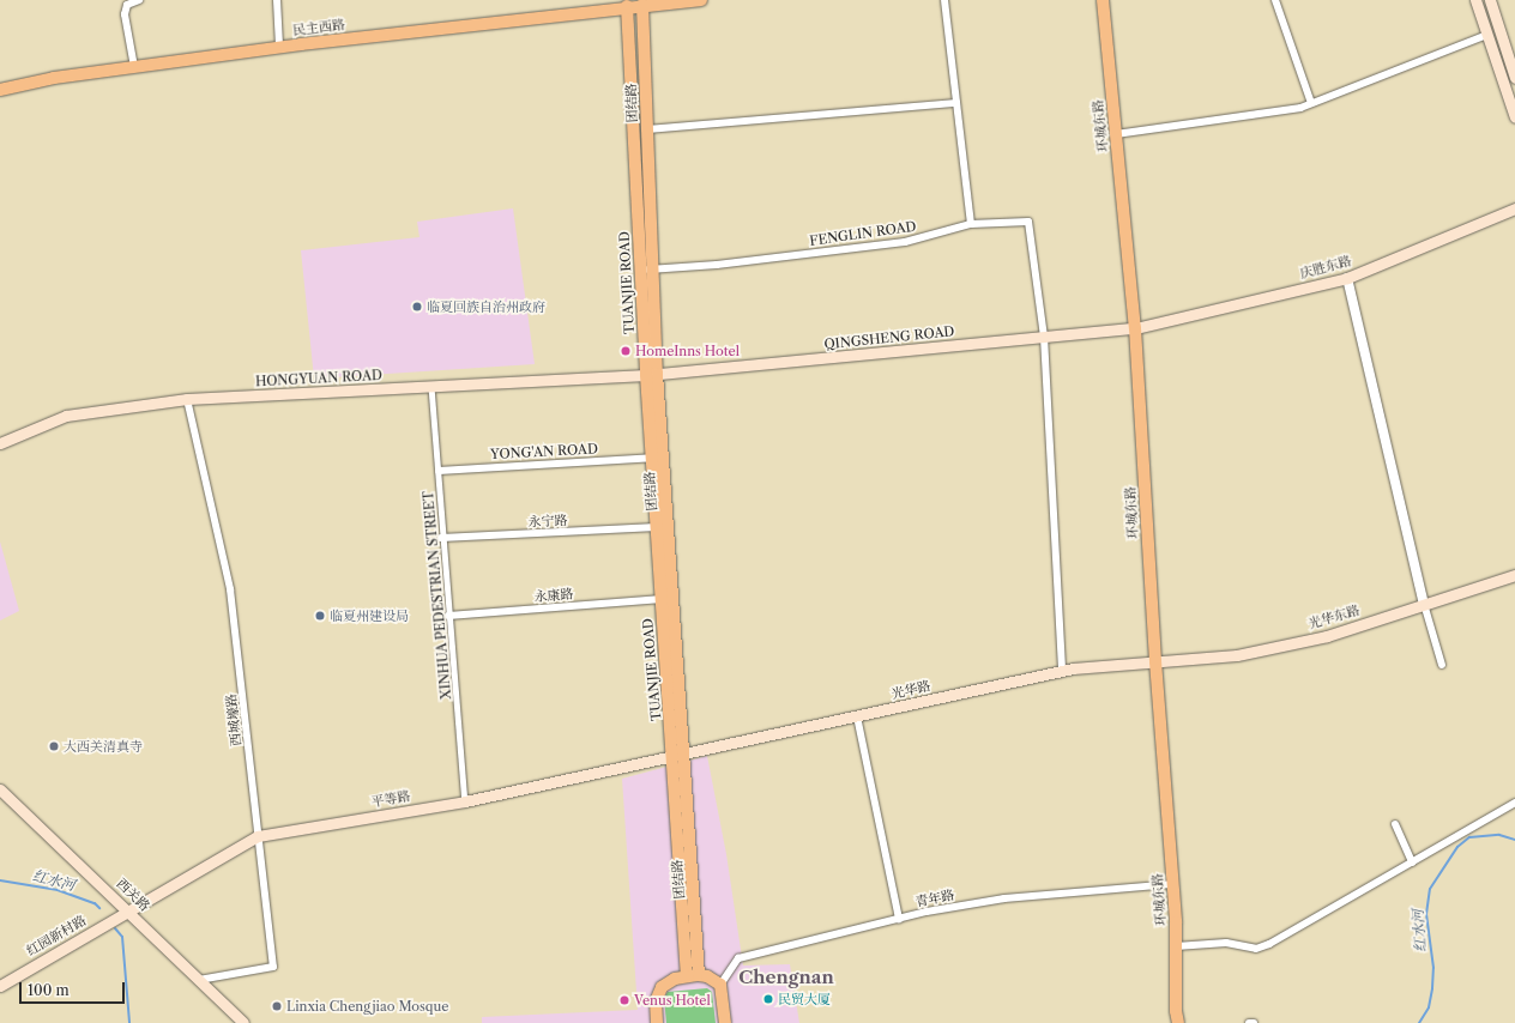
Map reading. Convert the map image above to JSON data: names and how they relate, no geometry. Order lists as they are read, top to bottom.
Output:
{
  "streets": {
    "main road": [
      "民主西路",
      "团结路",
      "环城东路",
      "庆胜东路",
      "TUANJIE ROAD",
      "QINGSHENG ROAD",
      "HONGYUAN ROAD",
      "光华东路",
      "光华路",
      "平等路",
      "西关路",
      "红园新村路"
    ],
    "street": [
      "FENGLIN ROAD",
      "YONG'AN ROAD",
      "永宁路",
      "XINHUA PEDESTRIAN STREET",
      "永康路",
      "西城壕路",
      "青年路"
    ]
  },
  "crossings": [
    ["民主西路", "团结路"],
    ["民主西路", "TUANJIE ROAD"],
    ["团结路", "FENGLIN ROAD"],
    ["团结路", "TUANJIE ROAD"],
    ["团结路", "QINGSHENG ROAD"],
    ["团结路", "HONGYUAN ROAD"],
    ["团结路", "光华路"],
    ["团结路", "平等路"],
    ["环城东路", "庆胜东路"],
    ["环城东路", "QINGSHENG ROAD"],
    ["环城东路", "光华东路"],
    ["环城东路", "光华路"],
    ["环城东路", "青年路"],
    ["FENGLIN ROAD", "TUANJIE ROAD"],
    ["FENGLIN ROAD", "QINGSHENG ROAD"],
    ["庆胜东路", "QINGSHENG ROAD"],
    ["TUANJIE ROAD", "QINGSHENG ROAD"],
    ["TUANJIE ROAD", "HONGYUAN ROAD"],
    ["TUANJIE ROAD", "YONG'AN ROAD"],
    ["TUANJIE ROAD", "永宁路"],
    ["TUANJIE ROAD", "永康路"],
    ["TUANJIE ROAD", "光华路"],
    ["TUANJIE ROAD", "平等路"],
    ["QINGSHENG ROAD", "HONGYUAN ROAD"],
    ["HONGYUAN ROAD", "XINHUA PEDESTRIAN STREET"],
    ["HONGYUAN ROAD", "西城壕路"],
    ["YONG'AN ROAD", "XINHUA PEDESTRIAN STREET"],
    ["永宁路", "XINHUA PEDESTRIAN STREET"],
    ["XINHUA PEDESTRIAN STREET", "永康路"],
    ["XINHUA PEDESTRIAN STREET", "平等路"],
    ["光华东路", "光华路"],
    ["光华路", "平等路"],
    ["西城壕路", "平等路"],
    ["西城壕路", "西关路"],
    ["平等路", "西关路"],
    ["平等路", "红园新村路"],
    ["西关路", "红园新村路"]
  ],
  "districts": ["Chengnan"],
  "water": ["红水河"],
  "places": [
    "临夏回族自治州政府",
    "HomeInns Hotel",
    "临夏州建设局",
    "大西关清真寺",
    "民贸大厦",
    "Venus Hotel",
    "Linxia Chengjiao Mosque"
  ],
  "scale_bar": "100 m"
}
